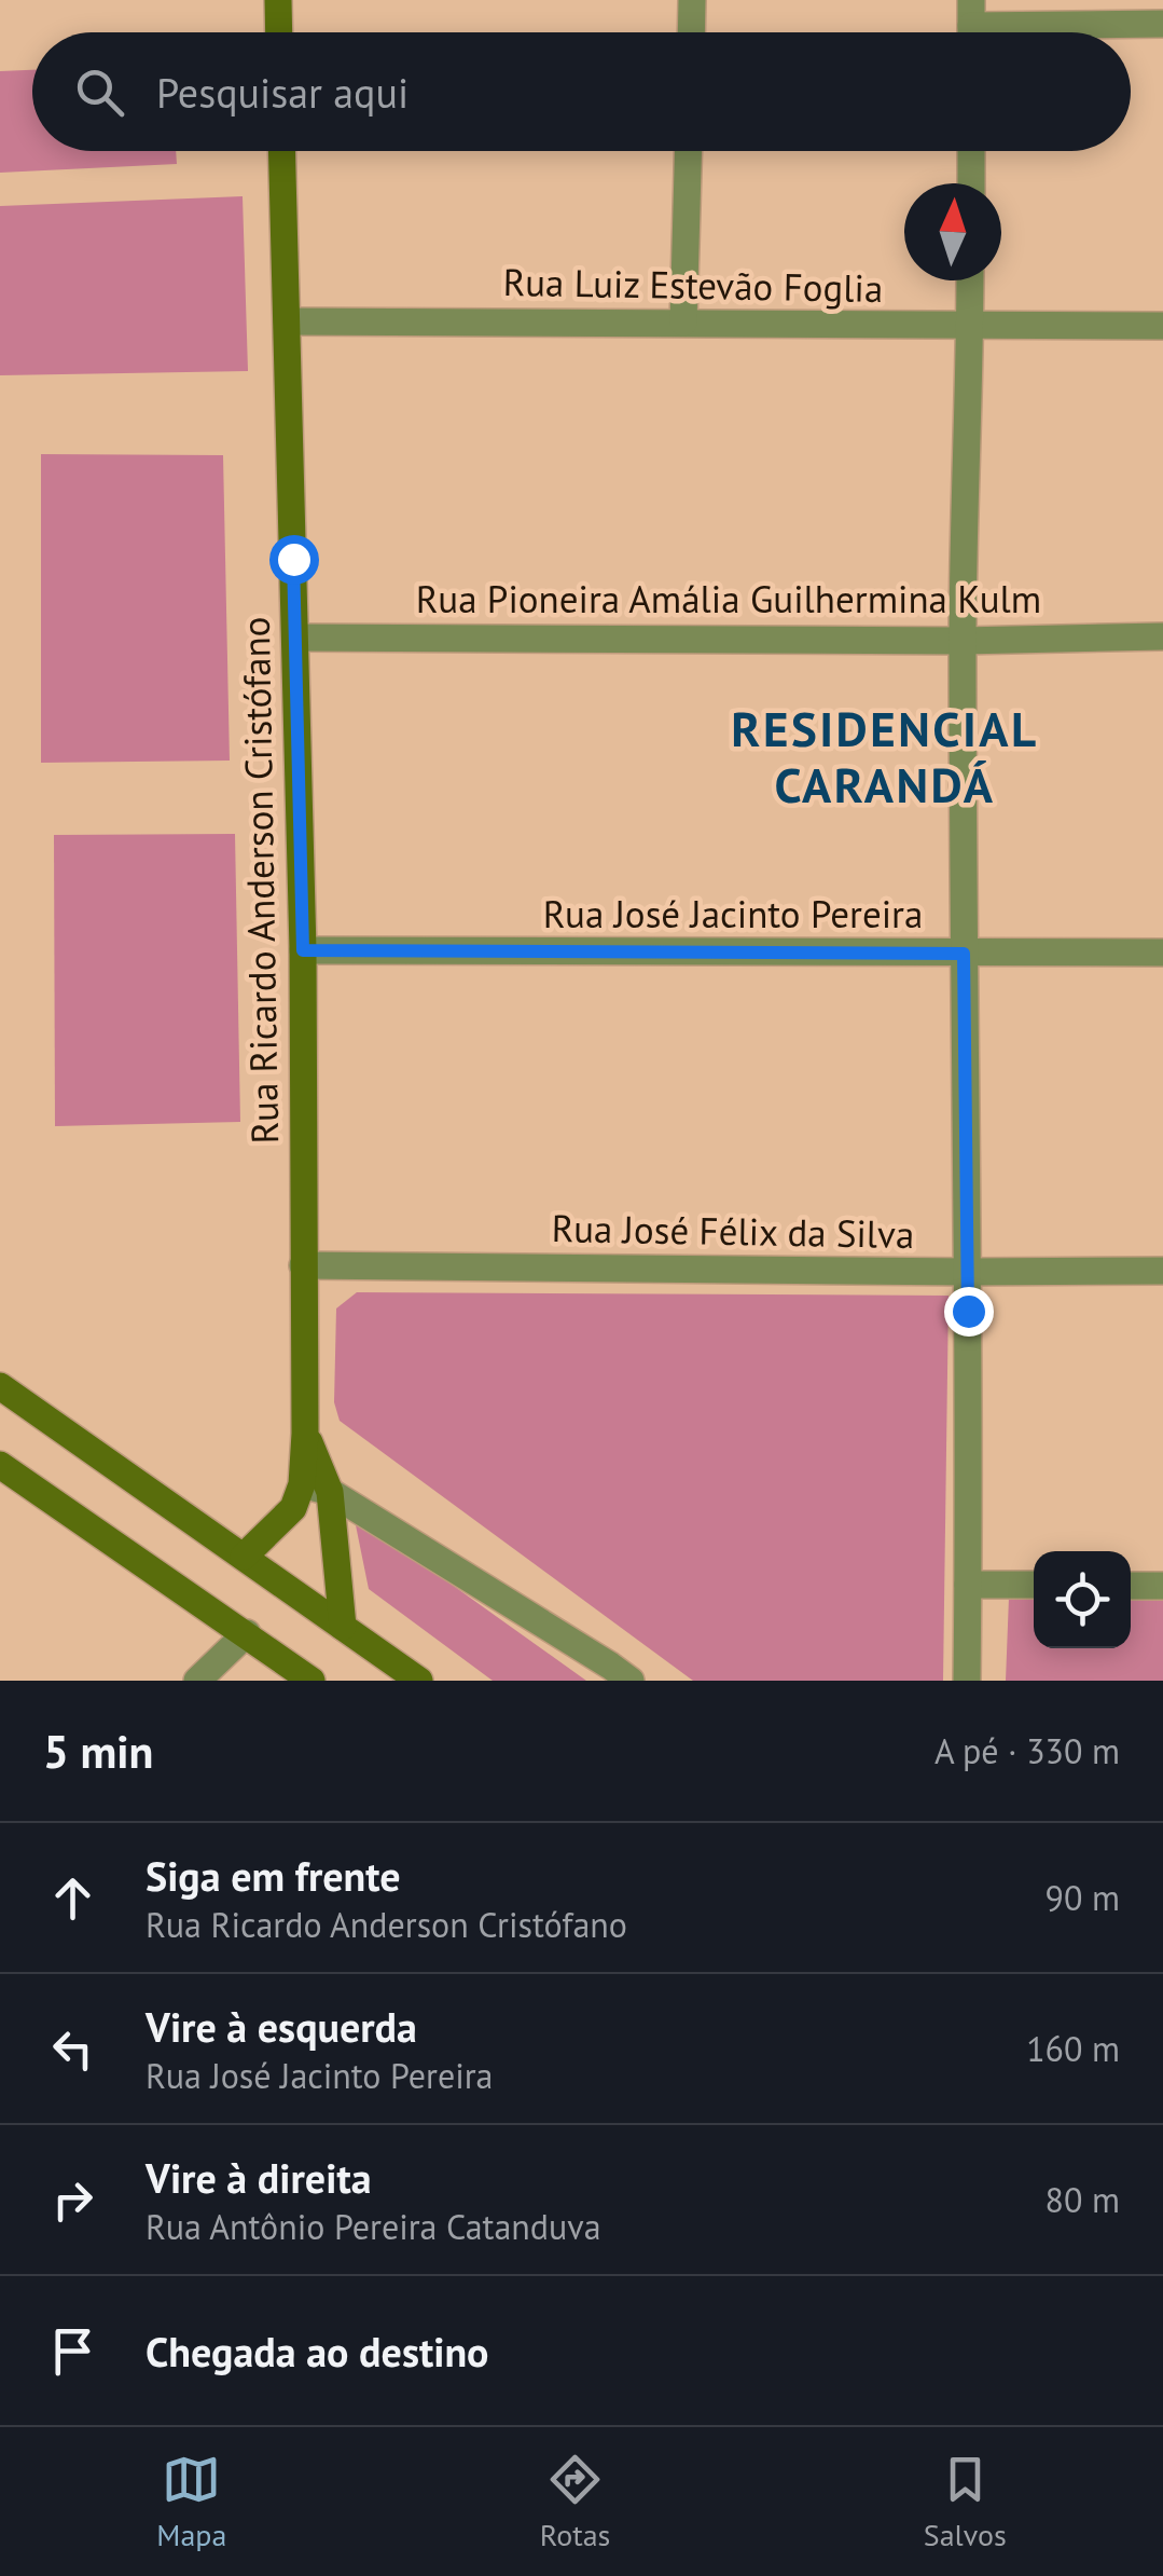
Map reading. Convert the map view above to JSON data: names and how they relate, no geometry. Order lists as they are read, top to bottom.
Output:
{
  "streets": {
    "street": [
      "Rua Luiz Estevão Foglia",
      "Rua Pioneira Amália Guilhermina Kulm",
      "Rua Ricardo Anderson Cristófano",
      "Rua José Jacinto Pereira",
      "Rua José Félix da Silva"
    ]
  },
  "crossings": [
    ["Rua Luiz Estevão Foglia", "Rua Ricardo Anderson Cristófano"],
    ["Rua Pioneira Amália Guilhermina Kulm", "Rua Ricardo Anderson Cristófano"],
    ["Rua Ricardo Anderson Cristófano", "Rua José Jacinto Pereira"],
    ["Rua Ricardo Anderson Cristófano", "Rua José Félix da Silva"]
  ],
  "districts": ["RESIDENCIAL CARANDÁ"],
  "north": "top",
  "page": {
    "search": "Pesquisar aqui",
    "heading": ["5 min", "A pé · 330 m"],
    "list": [
      ["Siga em frente", "Rua Ricardo Anderson Cristófano", "90 m"],
      ["Vire à esquerda", "Rua José Jacinto Pereira", "160 m"],
      ["Vire à direita", "Rua Antônio Pereira Catanduva", "80 m"],
      "Chegada ao destino"
    ],
    "nav": ["Mapa", "Rotas", "Salvos"]
  }
}
